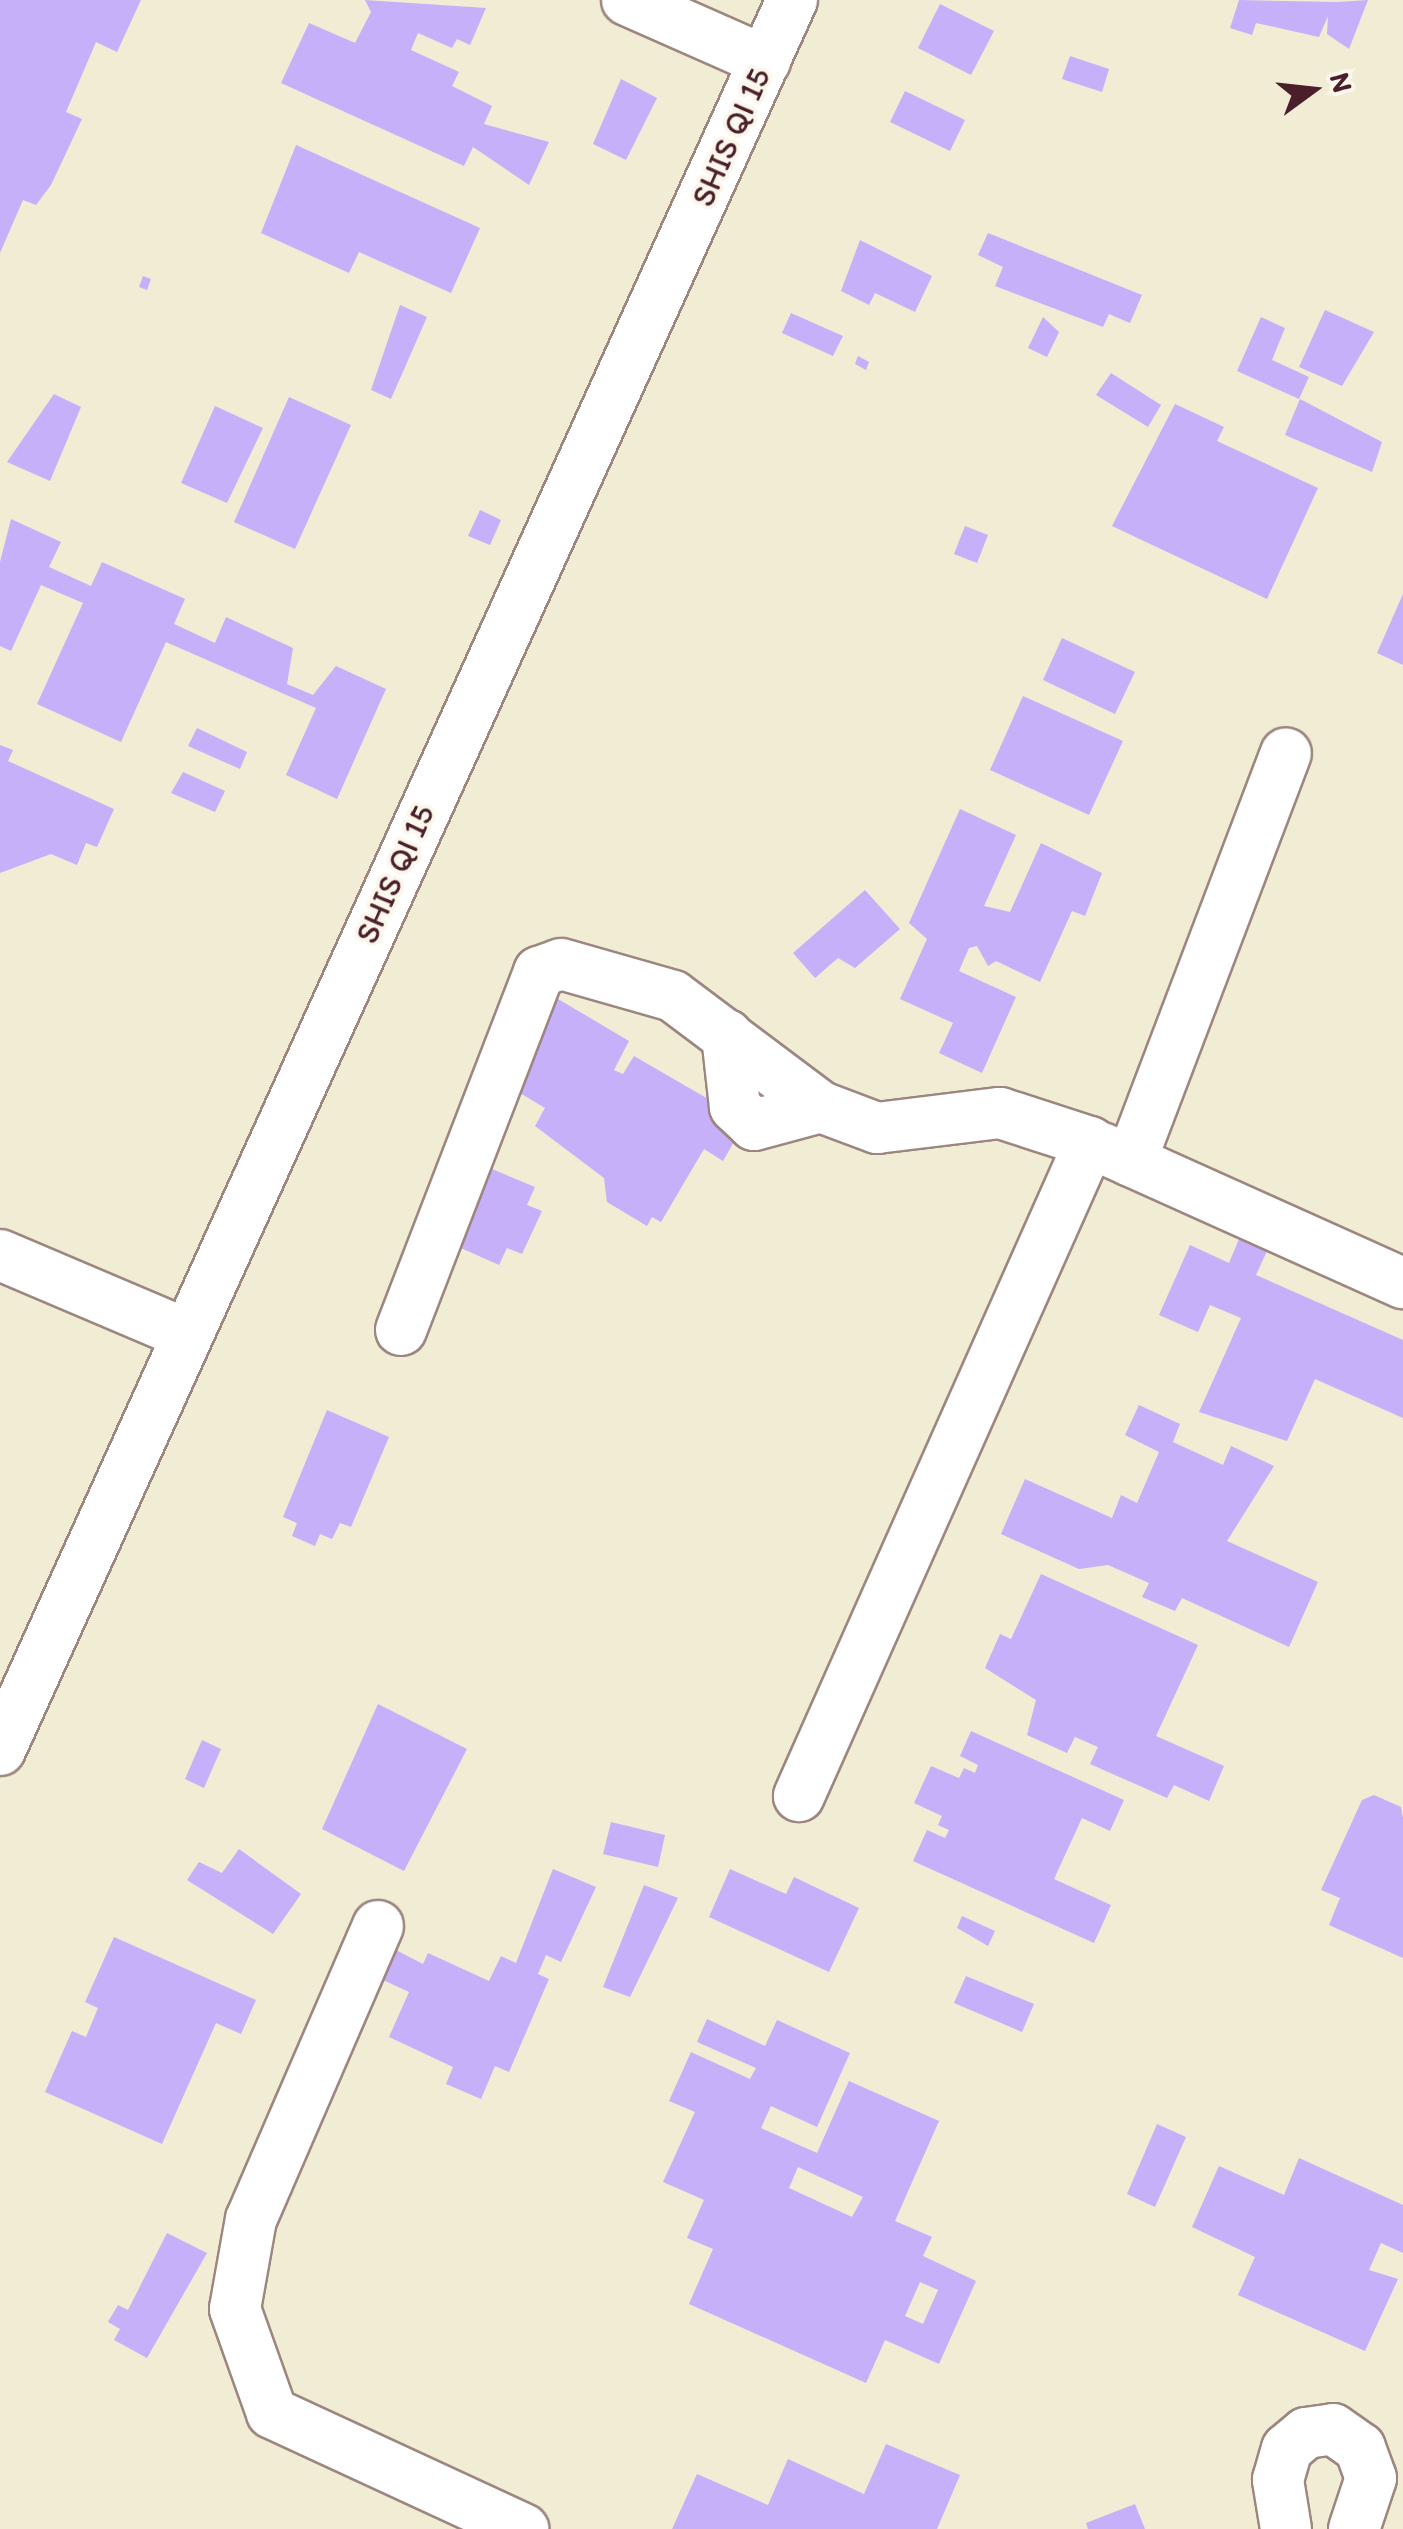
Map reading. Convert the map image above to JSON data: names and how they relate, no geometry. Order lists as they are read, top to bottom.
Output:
{
  "streets": {
    "street": ["SHIS QI 15"]
  },
  "north": "right"
}
